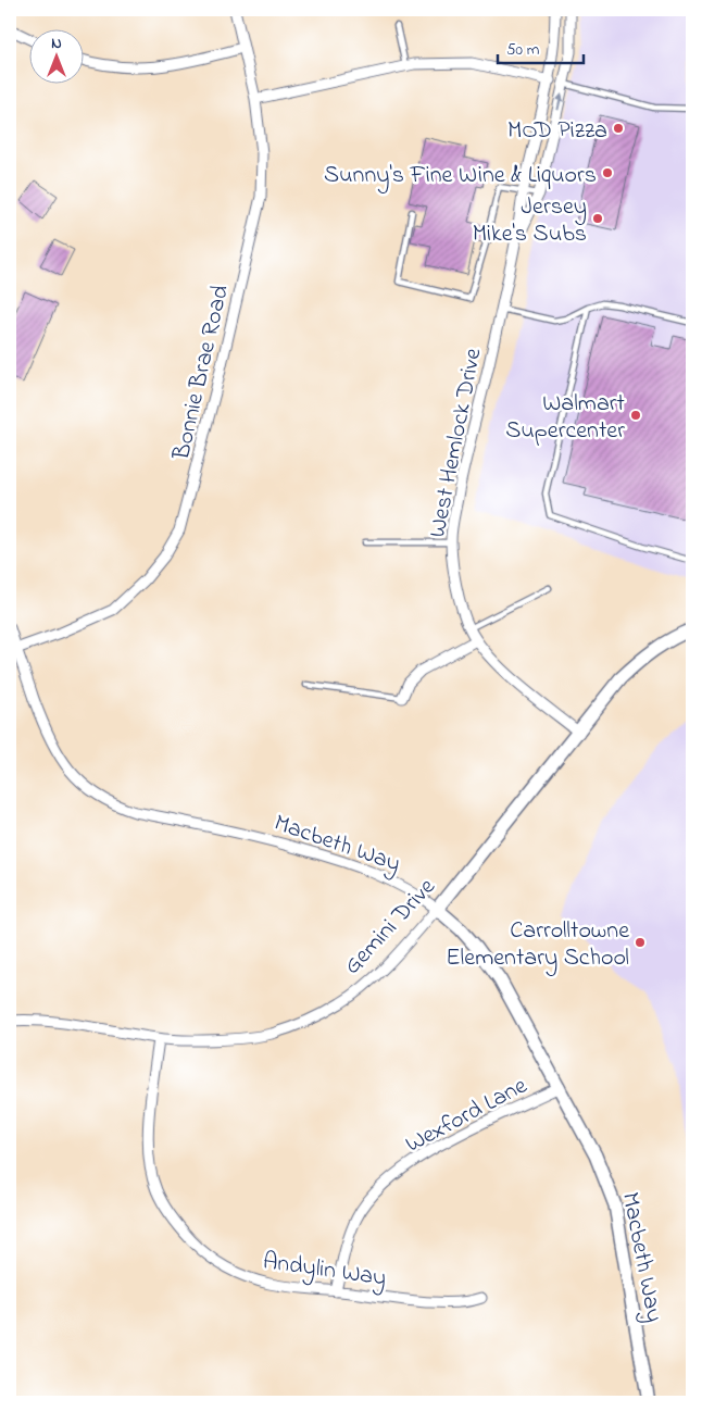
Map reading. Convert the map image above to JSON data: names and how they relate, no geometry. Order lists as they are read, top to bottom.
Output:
{
  "streets": {
    "street": [
      "Bonnie Brae Road",
      "West Hemlock Drive",
      "Macbeth Way",
      "Gemini Drive",
      "Wexford Lane",
      "Andylin Way"
    ]
  },
  "crossings": [
    ["Bonnie Brae Road", "Macbeth Way"],
    ["West Hemlock Drive", "Gemini Drive"],
    ["Macbeth Way", "Gemini Drive"],
    ["Macbeth Way", "Wexford Lane"],
    ["Gemini Drive", "Andylin Way"],
    ["Wexford Lane", "Andylin Way"]
  ],
  "places": [
    "MOD Pizza",
    "Sunny's Fine Wine & Liquors",
    "Jersey Mike's Subs",
    "Walmart Supercenter",
    "Carrolltowne Elementary School"
  ],
  "scale_bar": "50 m",
  "north": "top"
}
